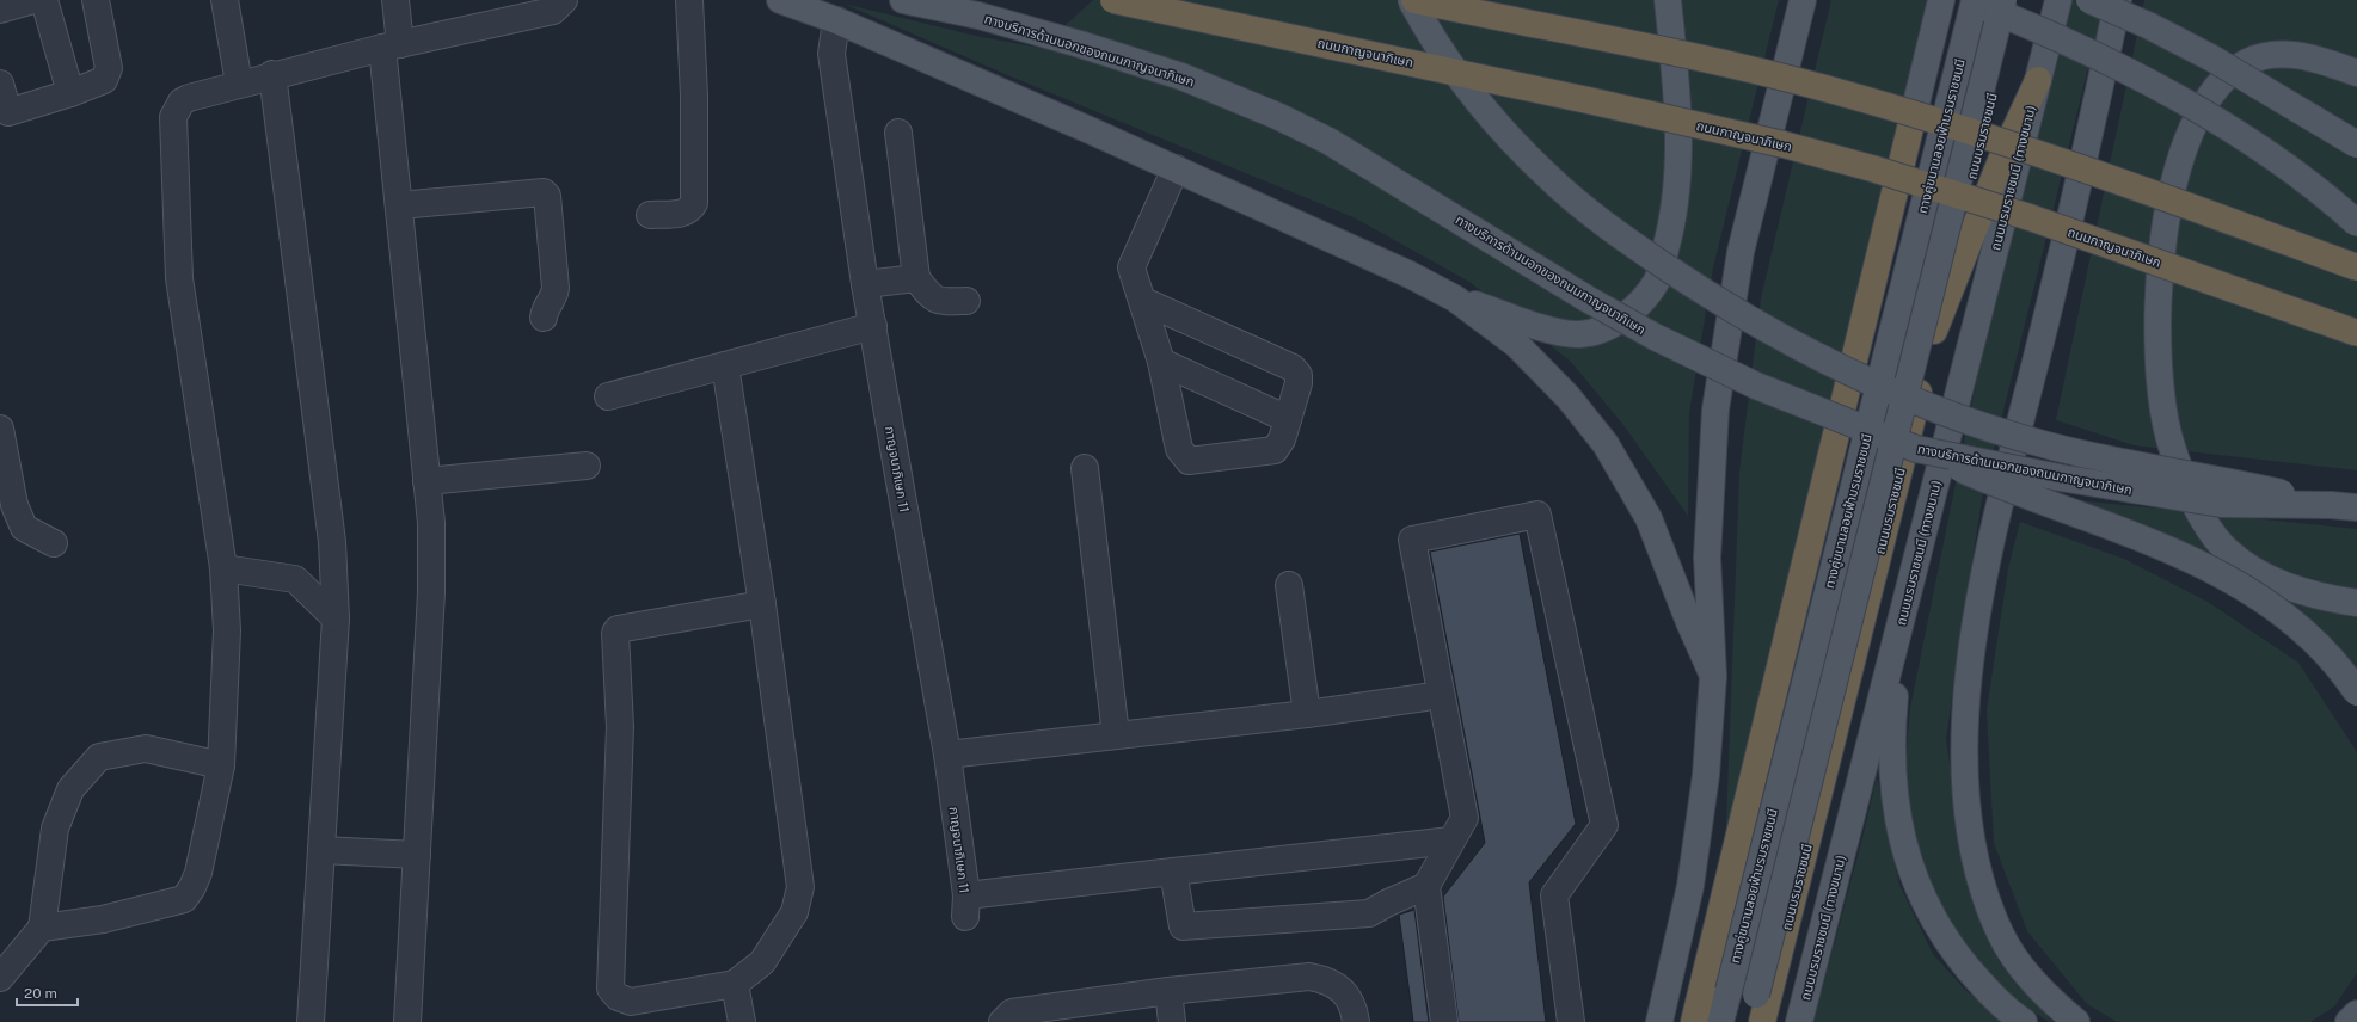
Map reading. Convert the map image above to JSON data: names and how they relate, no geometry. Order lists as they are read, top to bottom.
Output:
{
  "streets": {
    "highway": ["ถนนกาญจนาภิเษก", "ถนนบรมราชชนนี"],
    "main road": ["ทางบริการด้านนอกของถนนกาญจนาภิเษก", "ทางคู่ขนานลอยฟ้าบรมราชชนนี", "ถนนบรมราชชนนี (ทางขนาน)"],
    "street": ["กาญจนาภิเษก 11"]
  },
  "scale_bar": "20 m"
}
